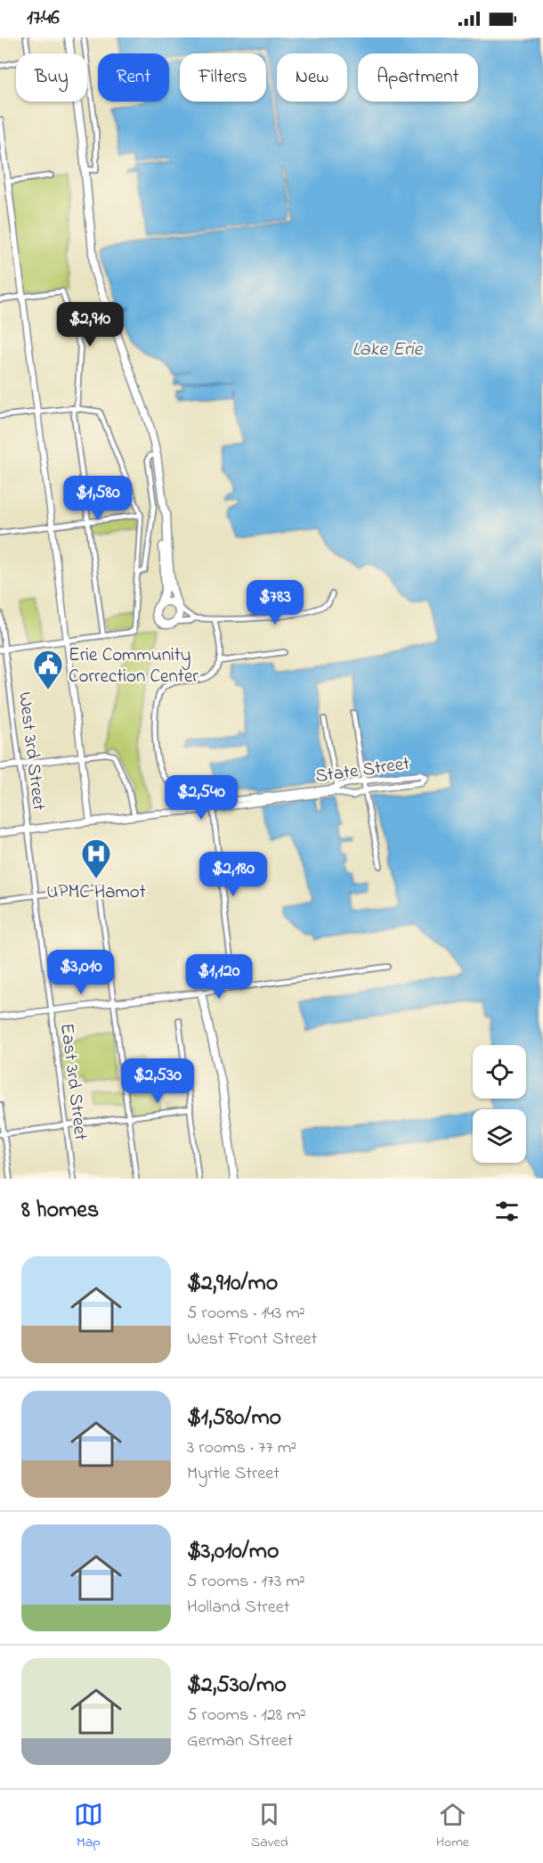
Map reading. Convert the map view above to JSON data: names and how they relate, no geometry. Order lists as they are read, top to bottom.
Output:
{
  "streets": {
    "main road": ["State Street"],
    "street": ["West 3rd Street", "East 3rd Street"]
  },
  "crossings": [
    ["West 3rd Street", "State Street"],
    ["West 3rd Street", "East 3rd Street"],
    ["State Street", "East 3rd Street"]
  ],
  "water": ["Lake Erie"],
  "places": {
    "public building": ["Erie Community Correction Center"],
    "hospital": ["UPMC Hamot"]
  },
  "page": {
    "status": "17:46",
    "chip": [
      "Buy",
      "Rent",
      "Filters",
      "New",
      "Apartment"
    ],
    "price": [
      "$2,910",
      "$1,580",
      "$783",
      "$2,540",
      "$2,180",
      "$3,010",
      "$1,120",
      "$2,530"
    ],
    "heading": "8 homes",
    "list": [
      {
        "name": "$2,910/mo",
        "note": "5 rooms · 143 m² · West Front Street"
      },
      {
        "name": "$1,580/mo",
        "note": "3 rooms · 77 m² · Myrtle Street"
      },
      {
        "name": "$3,010/mo",
        "note": "5 rooms · 173 m² · Holland Street"
      },
      {
        "name": "$2,530/mo",
        "note": "5 rooms · 128 m² · German Street"
      }
    ],
    "tabs": ["Map", "Saved", "Home"]
  }
}
